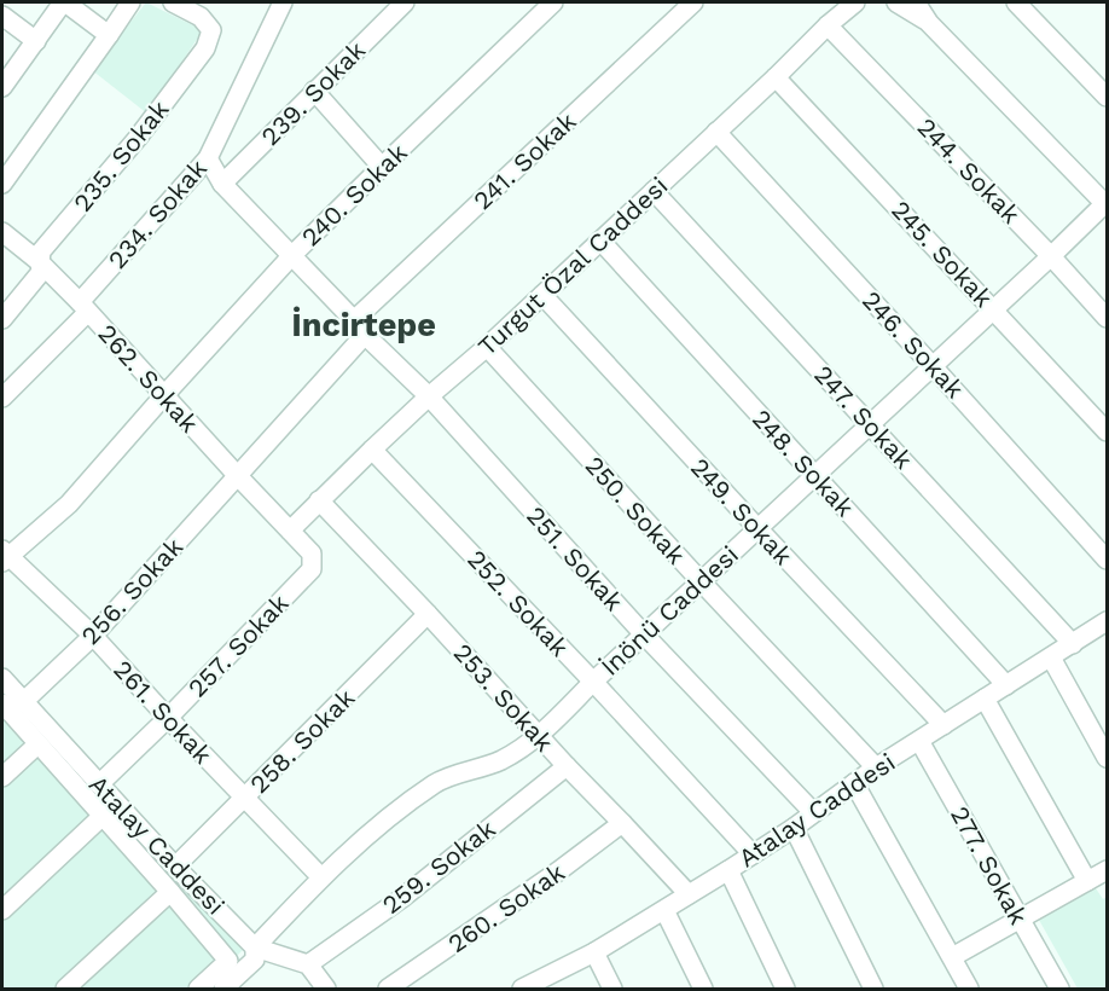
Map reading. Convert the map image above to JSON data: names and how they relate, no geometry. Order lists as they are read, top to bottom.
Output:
{
  "streets": {
    "street": [
      "239. Sokak",
      "235. Sokak",
      "241. Sokak",
      "244. Sokak",
      "240. Sokak",
      "234. Sokak",
      "245. Sokak",
      "Turgut Özal Caddesi",
      "246. Sokak",
      "262. Sokak",
      "247. Sokak",
      "248. Sokak",
      "250. Sokak",
      "249. Sokak",
      "251. Sokak",
      "256. Sokak",
      "252. Sokak",
      "İnönü Caddesi",
      "257. Sokak",
      "253. Sokak",
      "261. Sokak",
      "258. Sokak",
      "Atalay Caddesi",
      "277. Sokak",
      "259. Sokak",
      "260. Sokak"
    ]
  },
  "crossings": [
    ["239. Sokak", "251. Sokak"],
    ["235. Sokak", "262. Sokak"],
    ["241. Sokak", "262. Sokak"],
    ["241. Sokak", "251. Sokak"],
    ["241. Sokak", "256. Sokak"],
    ["244. Sokak", "Turgut Özal Caddesi"],
    ["244. Sokak", "İnönü Caddesi"],
    ["240. Sokak", "262. Sokak"],
    ["240. Sokak", "251. Sokak"],
    ["240. Sokak", "261. Sokak"],
    ["234. Sokak", "262. Sokak"],
    ["234. Sokak", "251. Sokak"],
    ["245. Sokak", "Turgut Özal Caddesi"],
    ["245. Sokak", "İnönü Caddesi"],
    ["Turgut Özal Caddesi", "246. Sokak"],
    ["Turgut Özal Caddesi", "262. Sokak"],
    ["Turgut Özal Caddesi", "247. Sokak"],
    ["Turgut Özal Caddesi", "248. Sokak"],
    ["Turgut Özal Caddesi", "250. Sokak"],
    ["Turgut Özal Caddesi", "249. Sokak"],
    ["Turgut Özal Caddesi", "251. Sokak"],
    ["Turgut Özal Caddesi", "252. Sokak"],
    ["Turgut Özal Caddesi", "257. Sokak"],
    ["Turgut Özal Caddesi", "253. Sokak"],
    ["246. Sokak", "İnönü Caddesi"],
    ["262. Sokak", "256. Sokak"],
    ["262. Sokak", "257. Sokak"],
    ["247. Sokak", "İnönü Caddesi"],
    ["247. Sokak", "Atalay Caddesi"],
    ["248. Sokak", "İnönü Caddesi"],
    ["248. Sokak", "Atalay Caddesi"],
    ["250. Sokak", "İnönü Caddesi"],
    ["250. Sokak", "Atalay Caddesi"],
    ["249. Sokak", "İnönü Caddesi"],
    ["249. Sokak", "Atalay Caddesi"],
    ["251. Sokak", "İnönü Caddesi"],
    ["251. Sokak", "Atalay Caddesi"],
    ["256. Sokak", "261. Sokak"],
    ["256. Sokak", "Atalay Caddesi"],
    ["252. Sokak", "İnönü Caddesi"],
    ["252. Sokak", "Atalay Caddesi"],
    ["İnönü Caddesi", "253. Sokak"],
    ["İnönü Caddesi", "261. Sokak"],
    ["İnönü Caddesi", "Atalay Caddesi"],
    ["257. Sokak", "261. Sokak"],
    ["257. Sokak", "Atalay Caddesi"],
    ["253. Sokak", "258. Sokak"],
    ["253. Sokak", "Atalay Caddesi"],
    ["253. Sokak", "259. Sokak"],
    ["253. Sokak", "260. Sokak"],
    ["261. Sokak", "258. Sokak"],
    ["258. Sokak", "Atalay Caddesi"],
    ["Atalay Caddesi", "277. Sokak"],
    ["Atalay Caddesi", "259. Sokak"]
  ],
  "districts": ["İncirtepe"]
}
